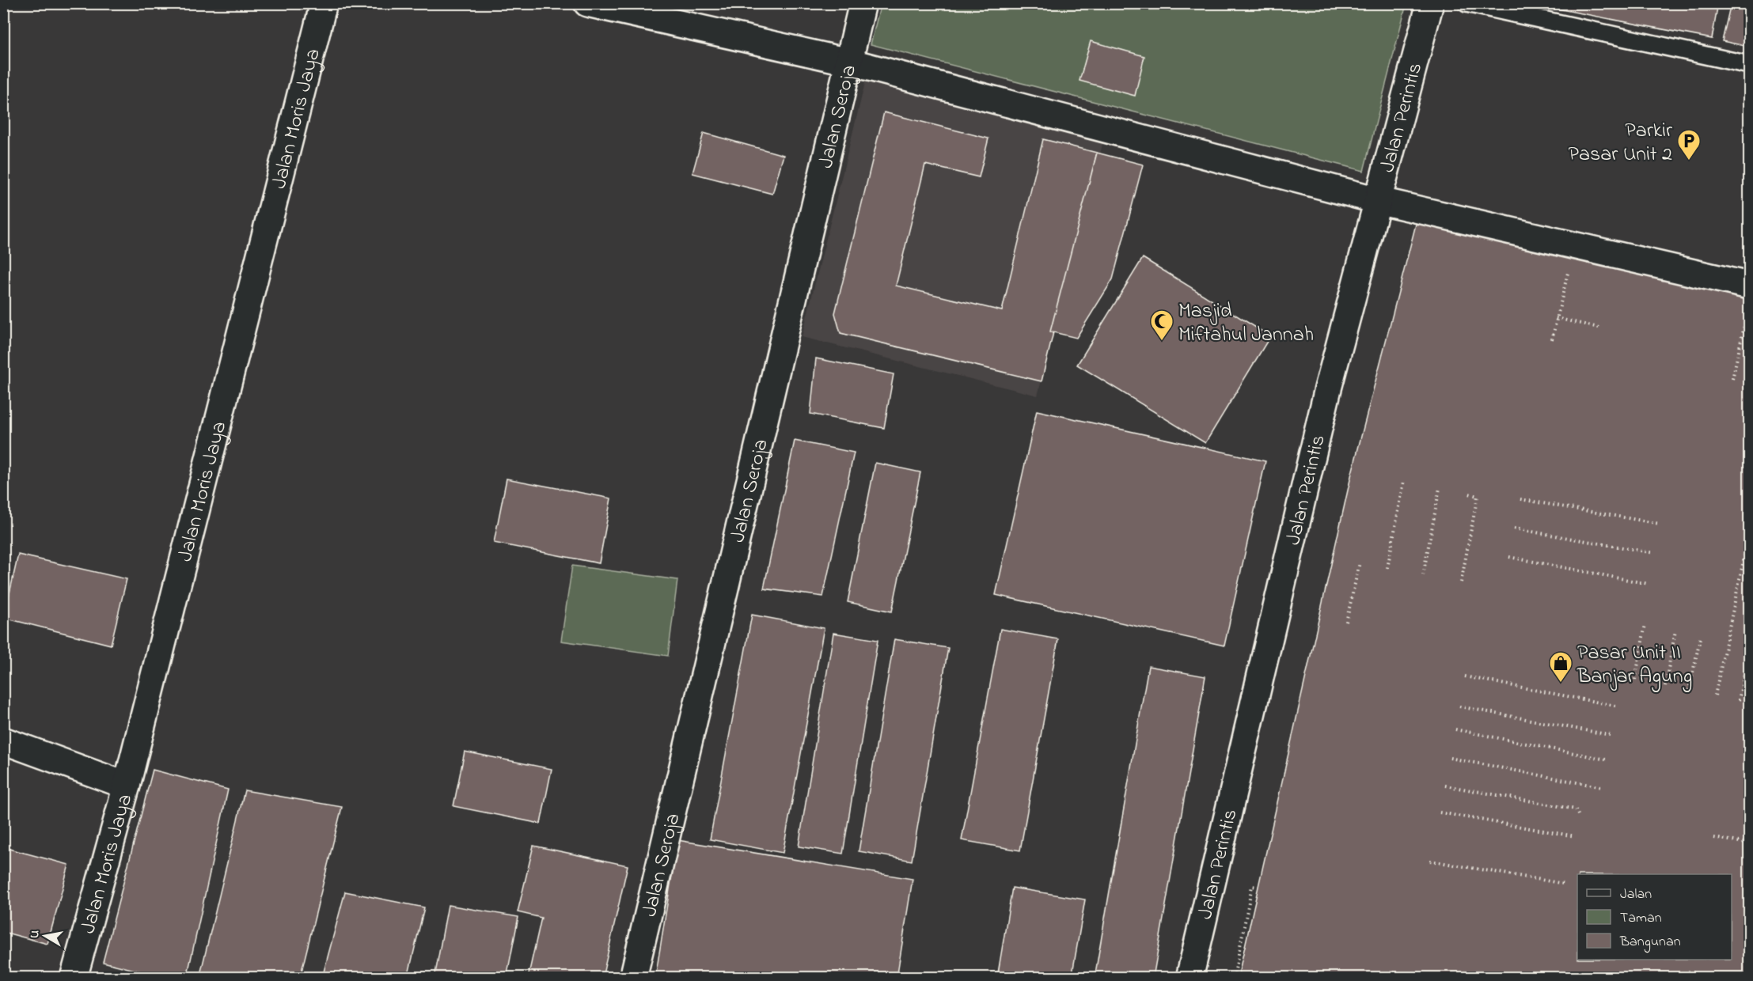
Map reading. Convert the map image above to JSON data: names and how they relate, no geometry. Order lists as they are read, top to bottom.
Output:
{
  "streets": {
    "street": ["Jalan Seroja", "Jalan Perintis", "Jalan Moris Jaya"]
  },
  "places": {
    "parking": ["Parkir Pasar Unit 2"],
    "mosque": ["Masjid Miftahul Jannah"],
    "shop": ["Pasar Unit II Banjar Agung"]
  },
  "legend": ["Jalan", "Taman", "Bangunan"],
  "north": "left"
}
